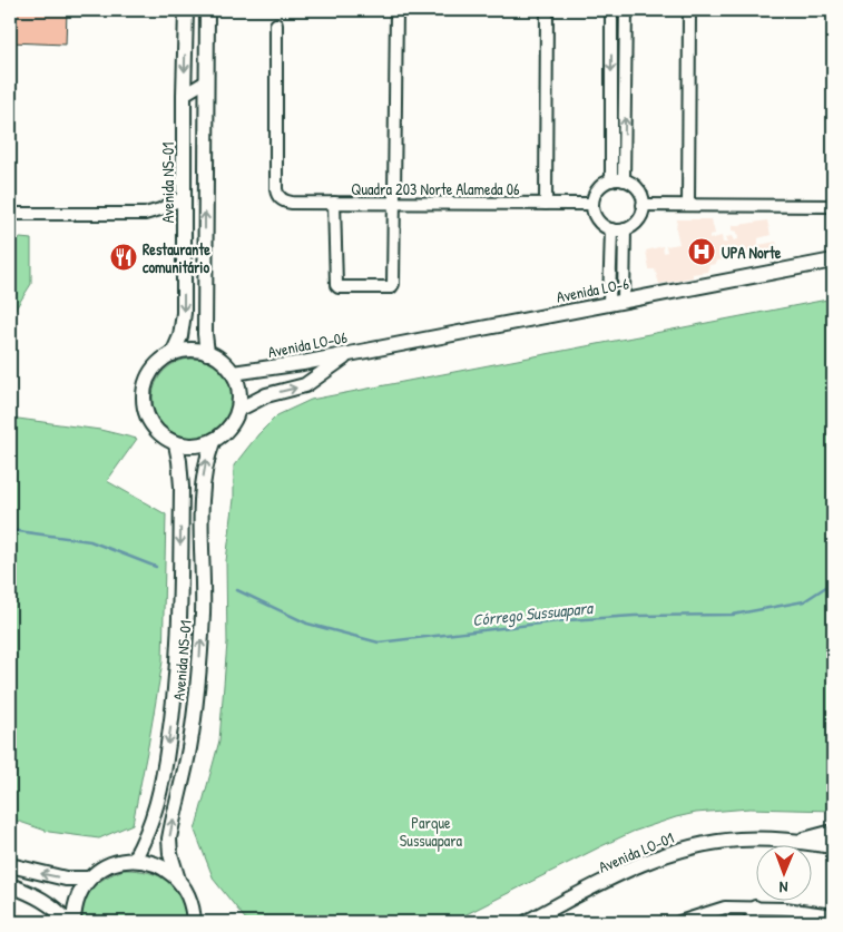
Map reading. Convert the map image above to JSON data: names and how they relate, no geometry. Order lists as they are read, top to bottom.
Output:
{
  "streets": {
    "street": [
      "Avenida NS-01",
      "Quadra 203 Norte Alameda 06",
      "Avenida LO-6",
      "Avenida LO-06",
      "Avenida LO-01"
    ]
  },
  "crossings": [
    ["Avenida NS-01", "Avenida LO-06"],
    ["Avenida LO-6", "Avenida LO-06"]
  ],
  "water": ["Córrego Sussuapara"],
  "parks": ["Parque Sussuapara"],
  "places": {
    "hospital": ["UPA Norte"],
    "restaurant": ["Restaurante comunitário"]
  },
  "north": "bottom"
}
